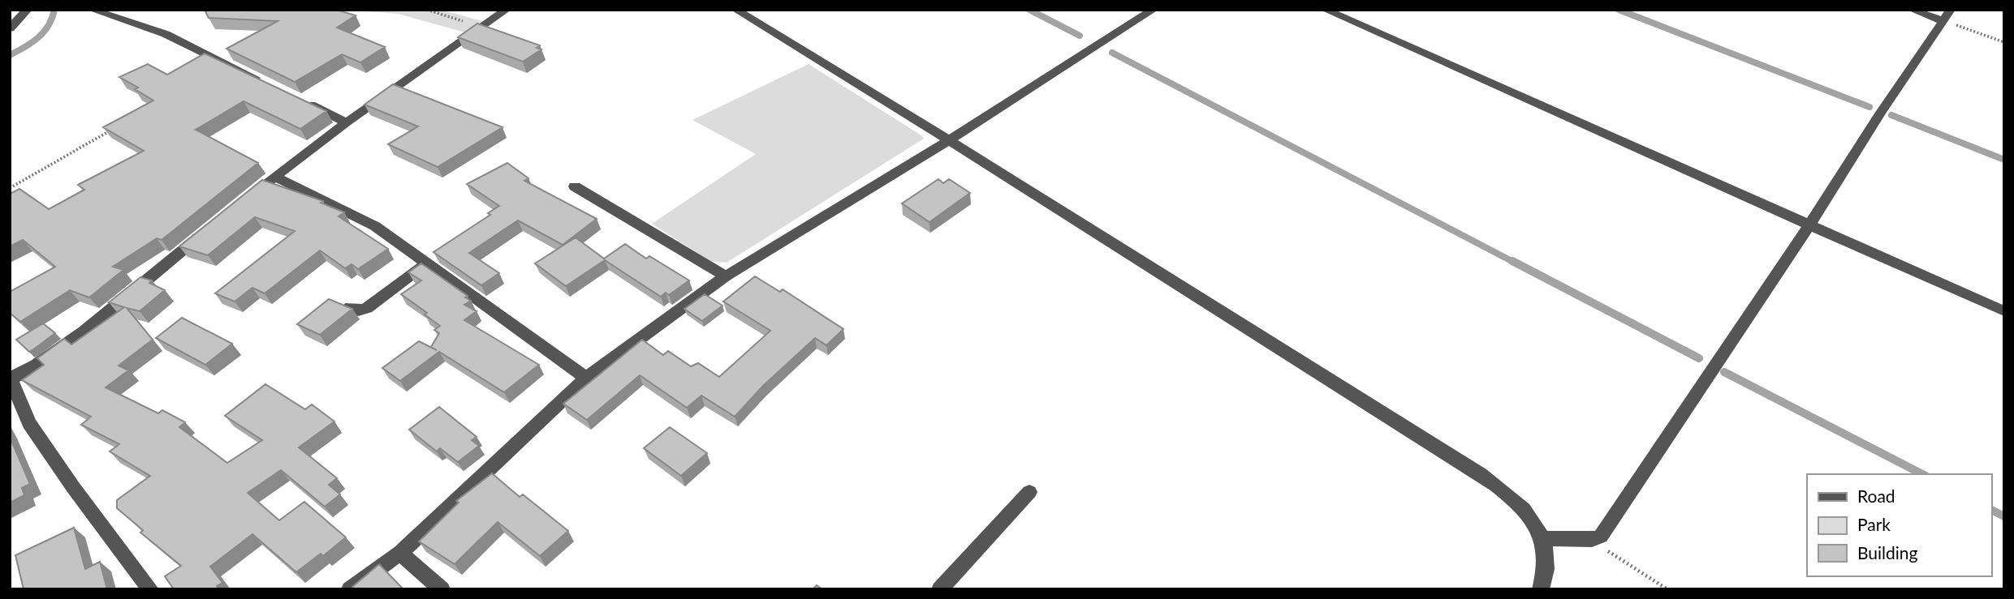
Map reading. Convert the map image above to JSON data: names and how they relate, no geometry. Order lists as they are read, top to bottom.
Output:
{
  "legend": ["Road", "Park", "Building"]
}
